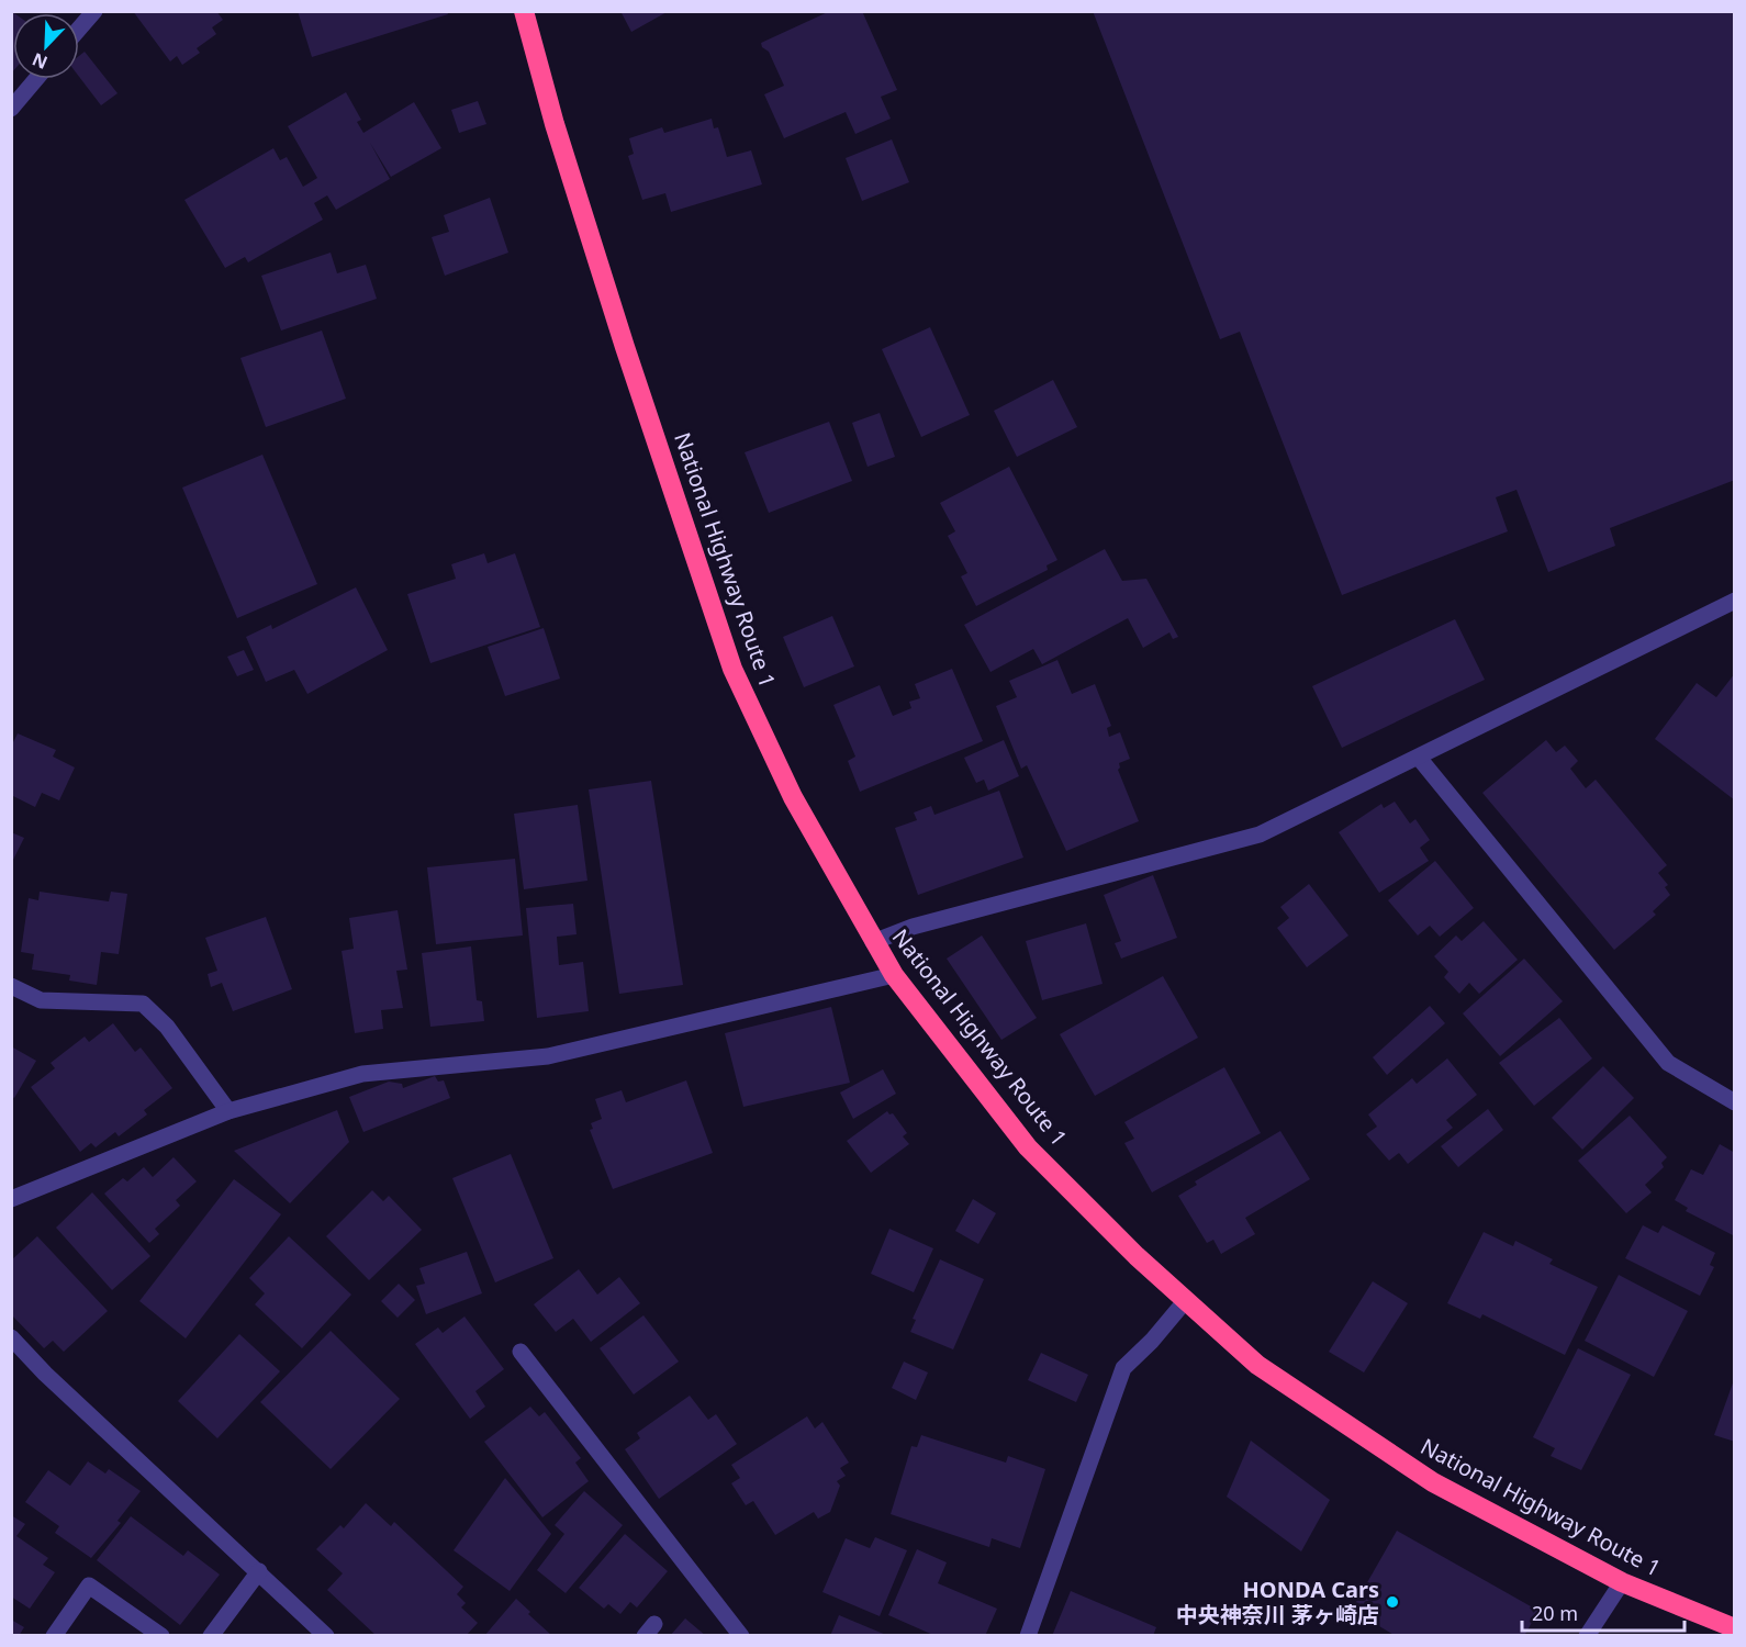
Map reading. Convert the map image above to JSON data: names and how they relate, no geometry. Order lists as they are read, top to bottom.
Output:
{
  "streets": {
    "highway": ["National Highway Route 1"]
  },
  "places": ["HONDA Cars 中央神奈川 茅ヶ崎店"],
  "scale_bar": "20 m",
  "north": "bottom left"
}
